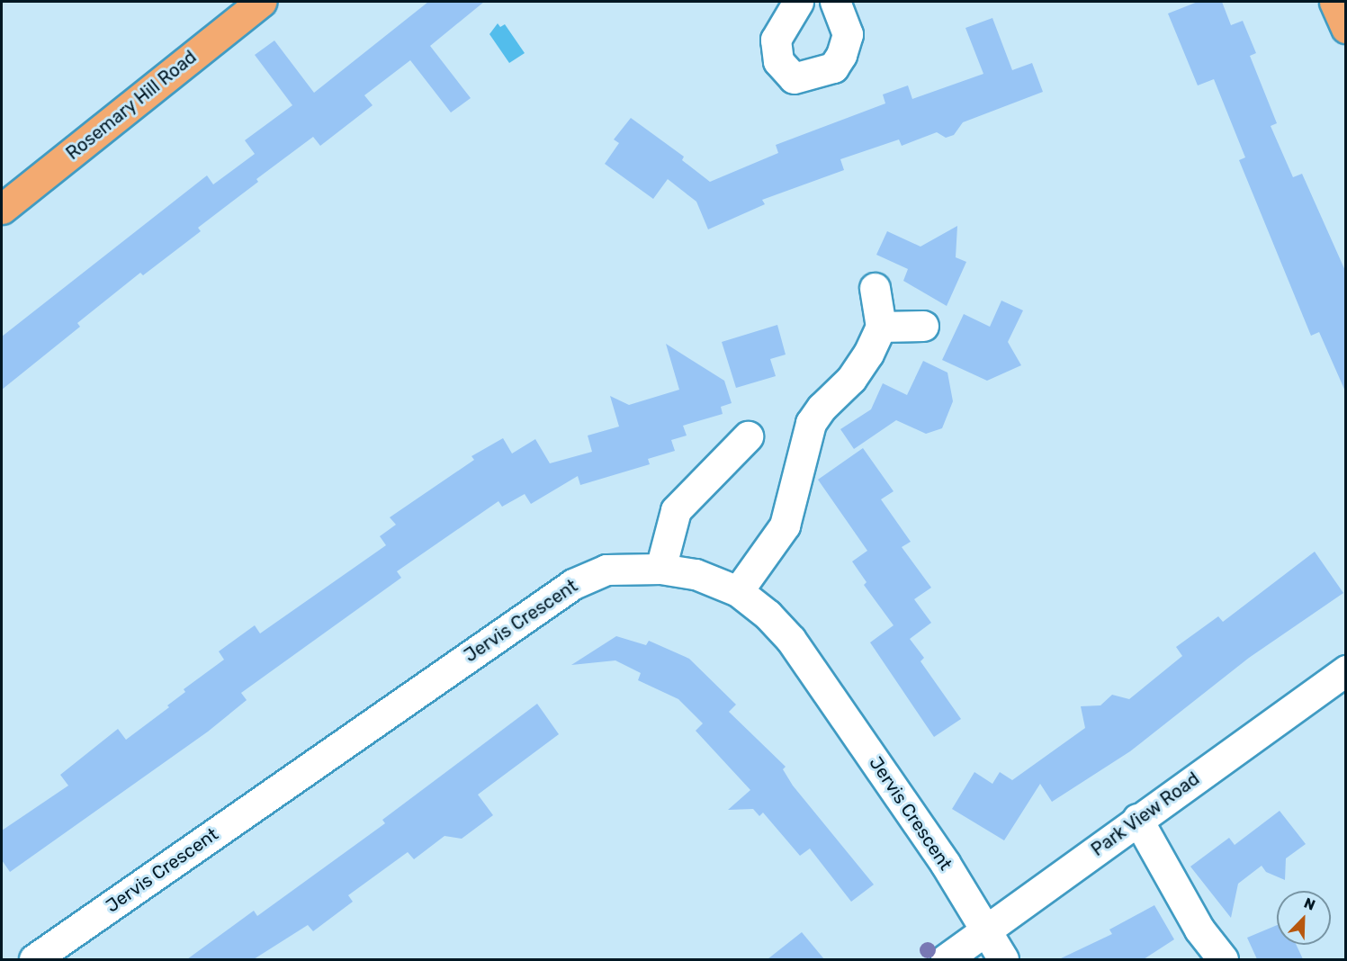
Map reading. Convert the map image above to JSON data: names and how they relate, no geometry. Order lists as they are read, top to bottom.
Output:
{
  "streets": {
    "main road": ["Rosemary Hill Road"],
    "street": ["Jervis Crescent", "Park View Road"]
  },
  "crossings": [
    ["Jervis Crescent", "Park View Road"]
  ],
  "north": "top right"
}
